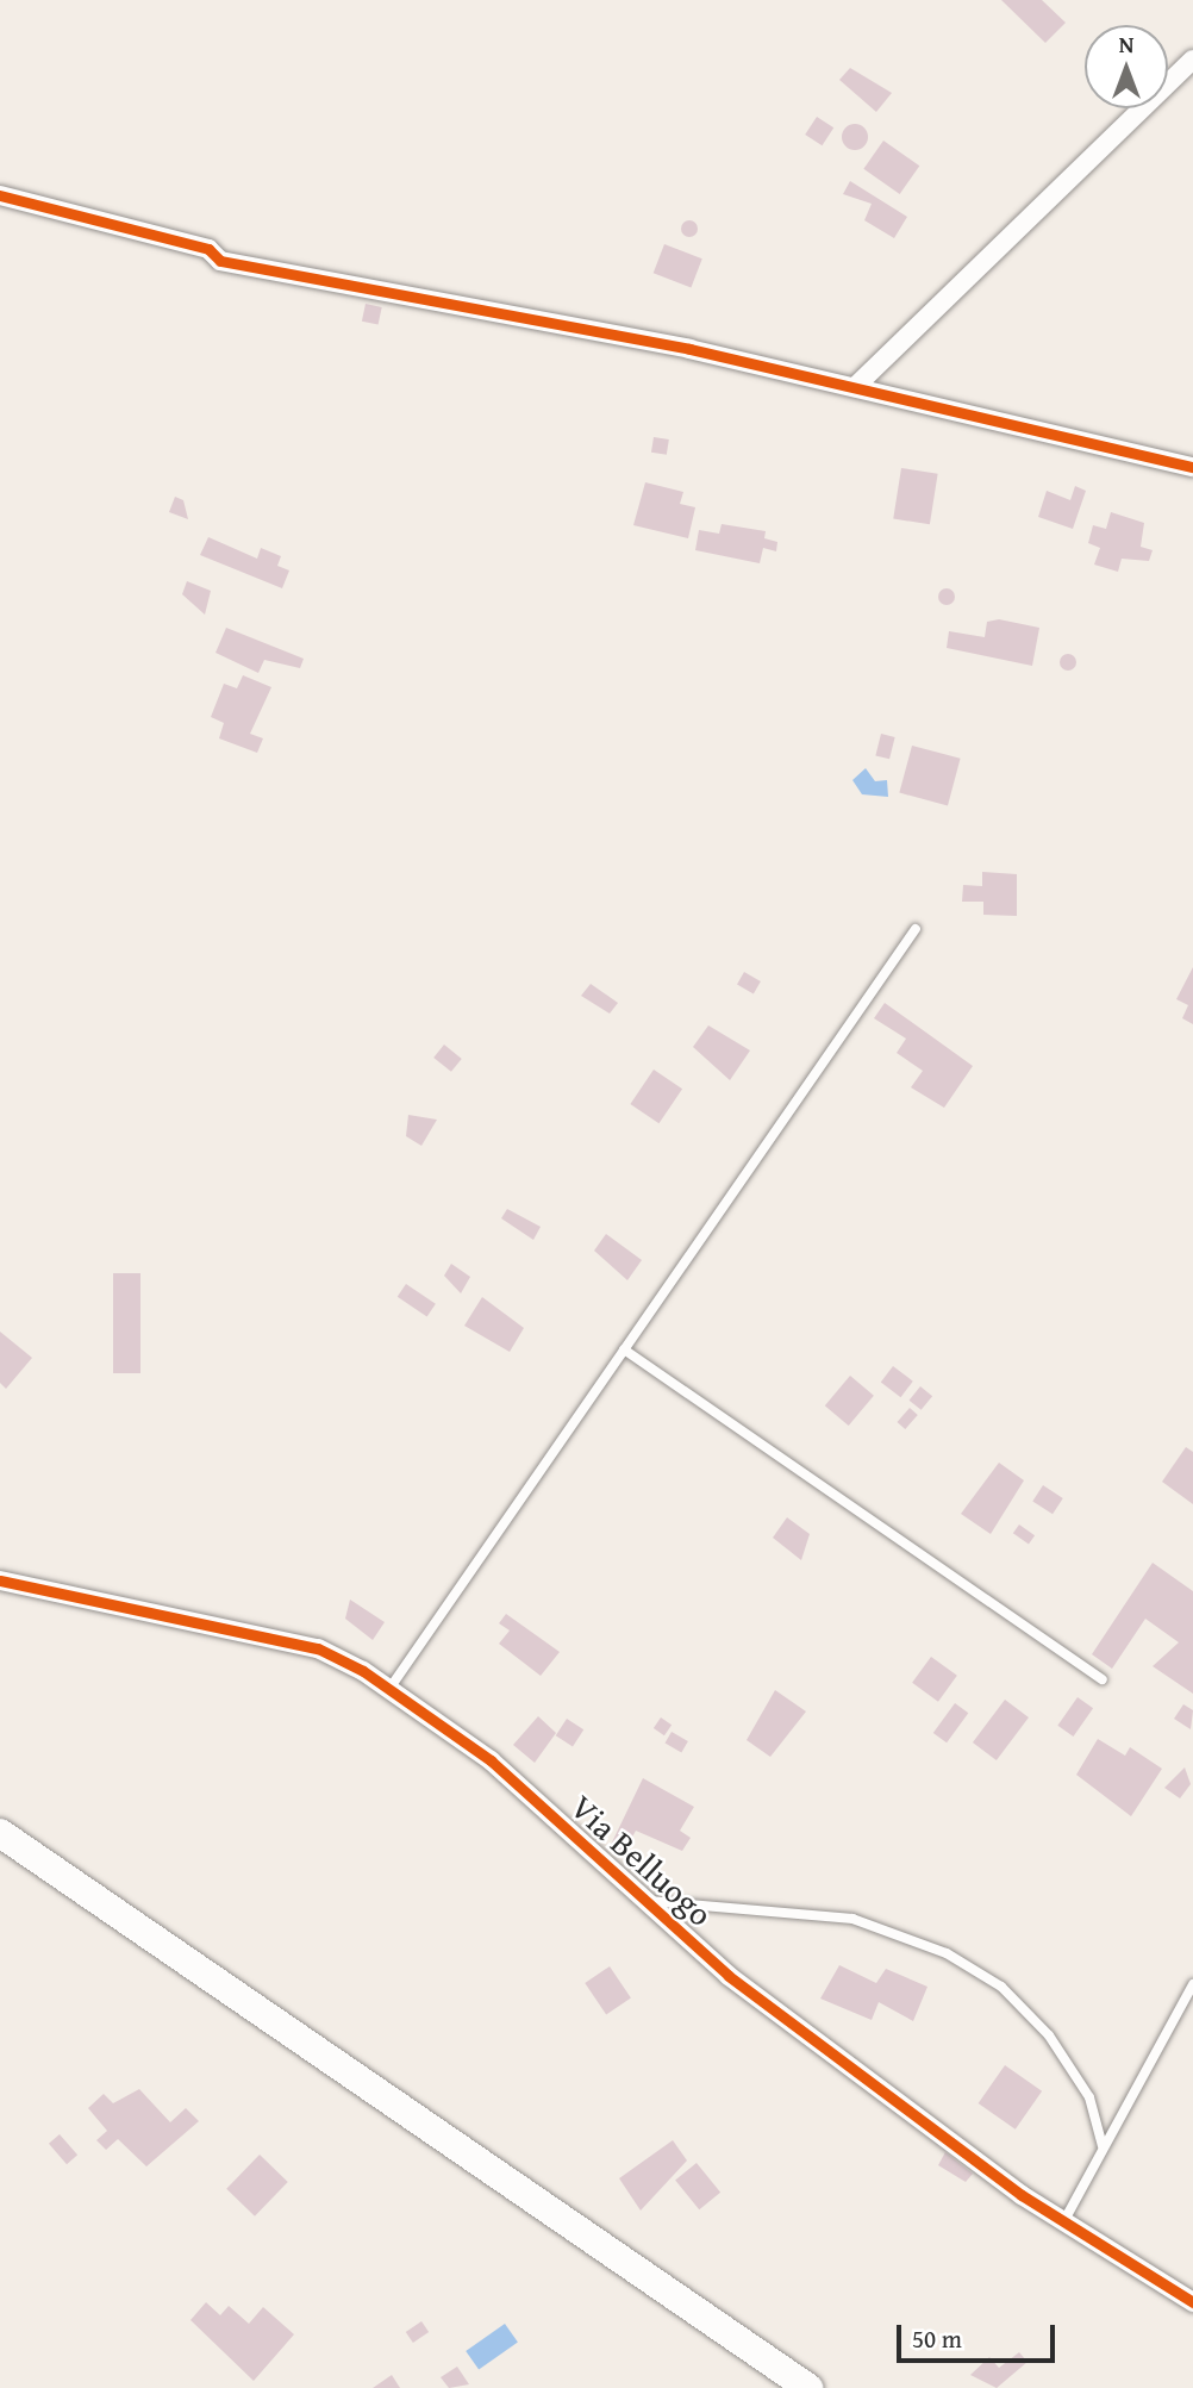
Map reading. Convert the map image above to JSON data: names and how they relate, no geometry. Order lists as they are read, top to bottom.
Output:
{
  "streets": {
    "street": ["Via Belluogo"]
  },
  "scale_bar": "50 m",
  "north": "top"
}
